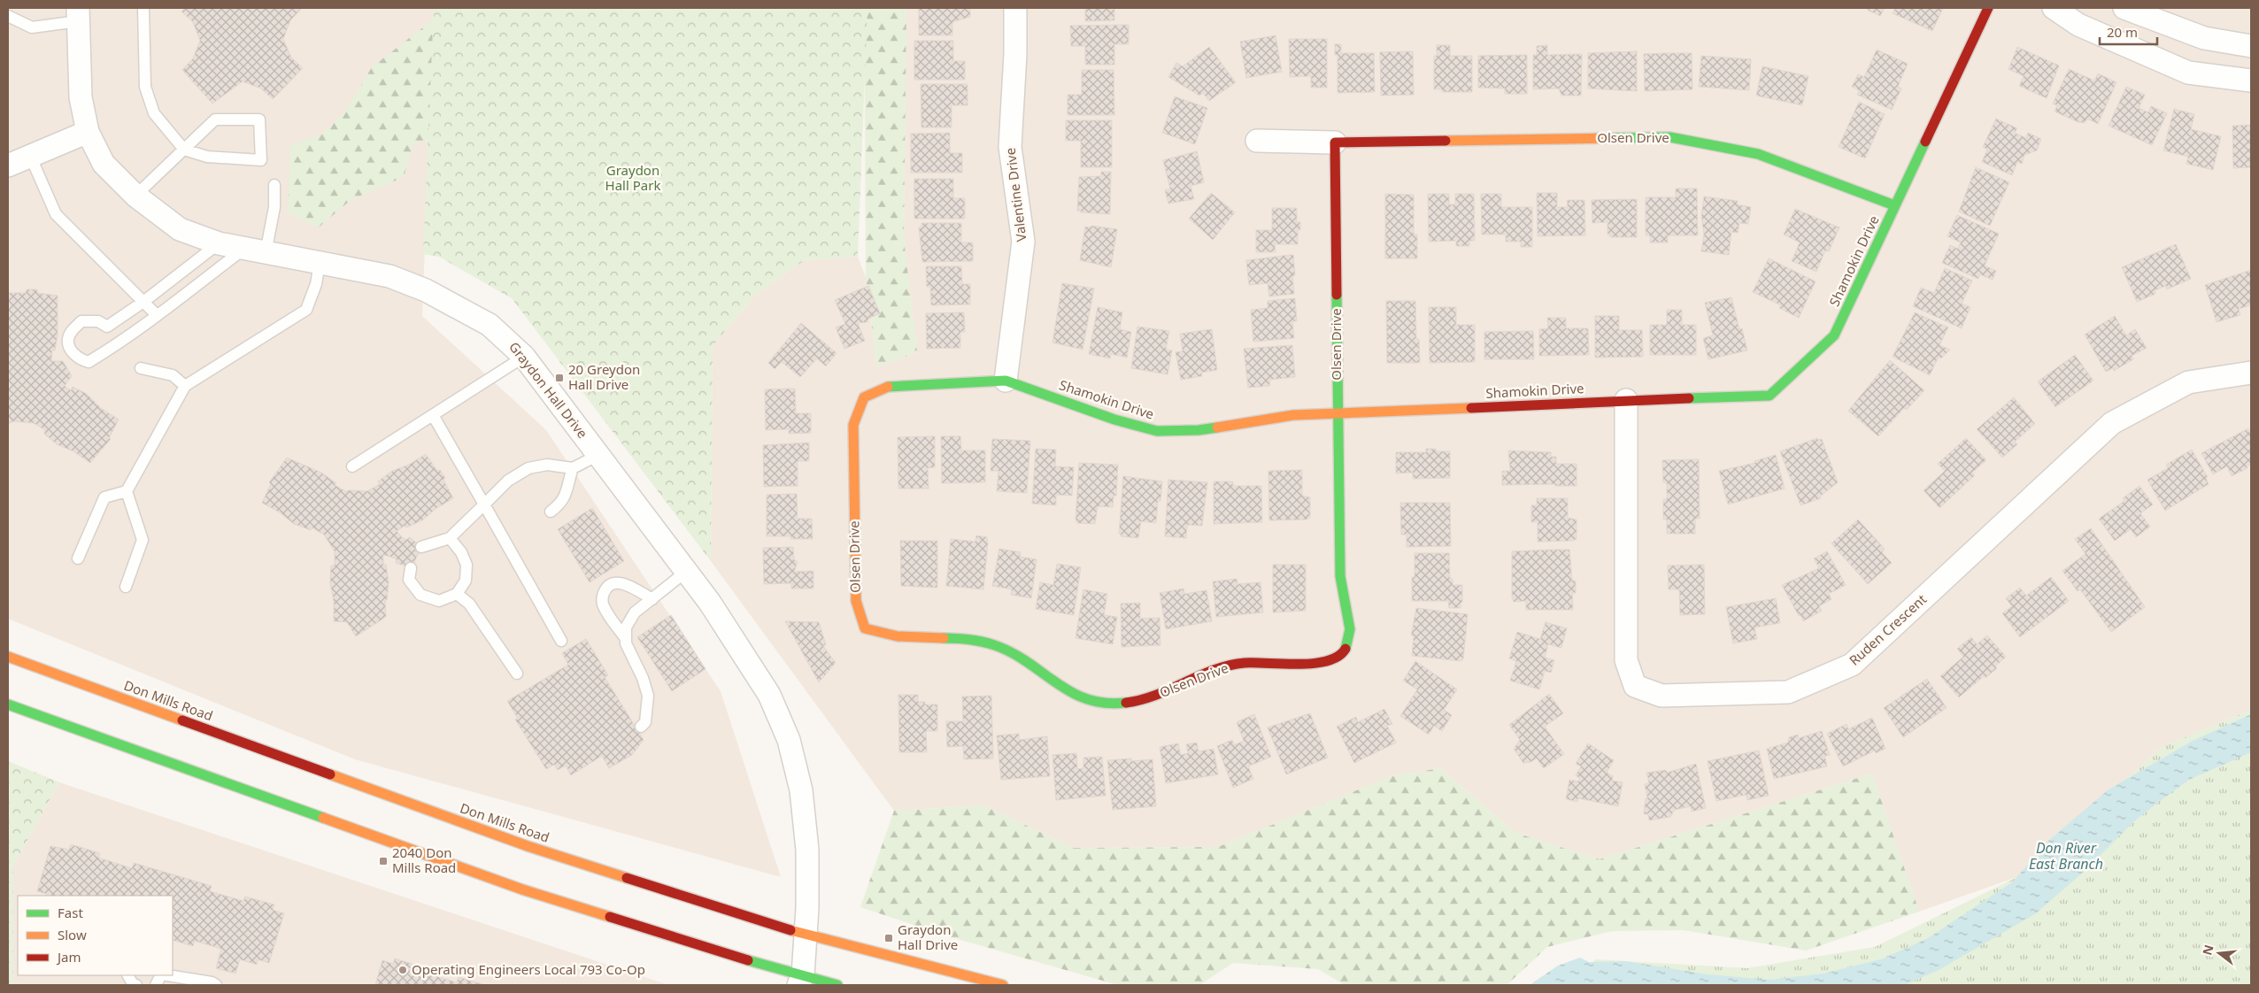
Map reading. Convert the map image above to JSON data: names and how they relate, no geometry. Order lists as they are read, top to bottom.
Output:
{
  "streets": {
    "street": [
      "Olsen Drive",
      "Valentine Drive",
      "Shamokin Drive",
      "Graydon Hall Drive",
      "Ruden Crescent",
      "Don Mills Road"
    ]
  },
  "crossings": [
    ["Olsen Drive", "Shamokin Drive"],
    ["Valentine Drive", "Shamokin Drive"],
    ["Shamokin Drive", "Ruden Crescent"],
    ["Graydon Hall Drive", "Don Mills Road"]
  ],
  "water": ["Don River East Branch"],
  "parks": ["Graydon Hall Park"],
  "places": {
    "transit": ["20 Greydon Hall Drive", "2040 Don Mills Road", "Graydon Hall Drive"],
    "other": ["Operating Engineers Local 793 Co-Op"]
  },
  "legend": ["Fast", "Slow", "Jam"],
  "scale_bar": "20 m",
  "north": "left"
}
